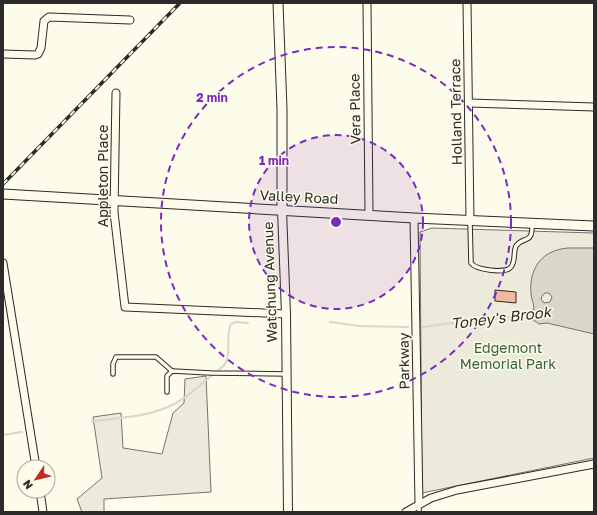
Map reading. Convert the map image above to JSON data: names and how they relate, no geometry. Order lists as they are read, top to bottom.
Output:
{
  "streets": {
    "main road": ["Valley Road", "Watchung Avenue"],
    "street": [
      "Vera Place",
      "Holland Terrace",
      "Appleton Place",
      "Parkway"
    ]
  },
  "crossings": [
    ["Vera Place", "Valley Road"],
    ["Holland Terrace", "Valley Road"],
    ["Appleton Place", "Valley Road"],
    ["Appleton Place", "Watchung Avenue"],
    ["Valley Road", "Watchung Avenue"],
    ["Valley Road", "Parkway"]
  ],
  "water": ["Toney's Brook"],
  "parks": ["Edgemont Memorial Park"],
  "north": "bottom left",
  "rings": ["2 min", "1 min"]
}
